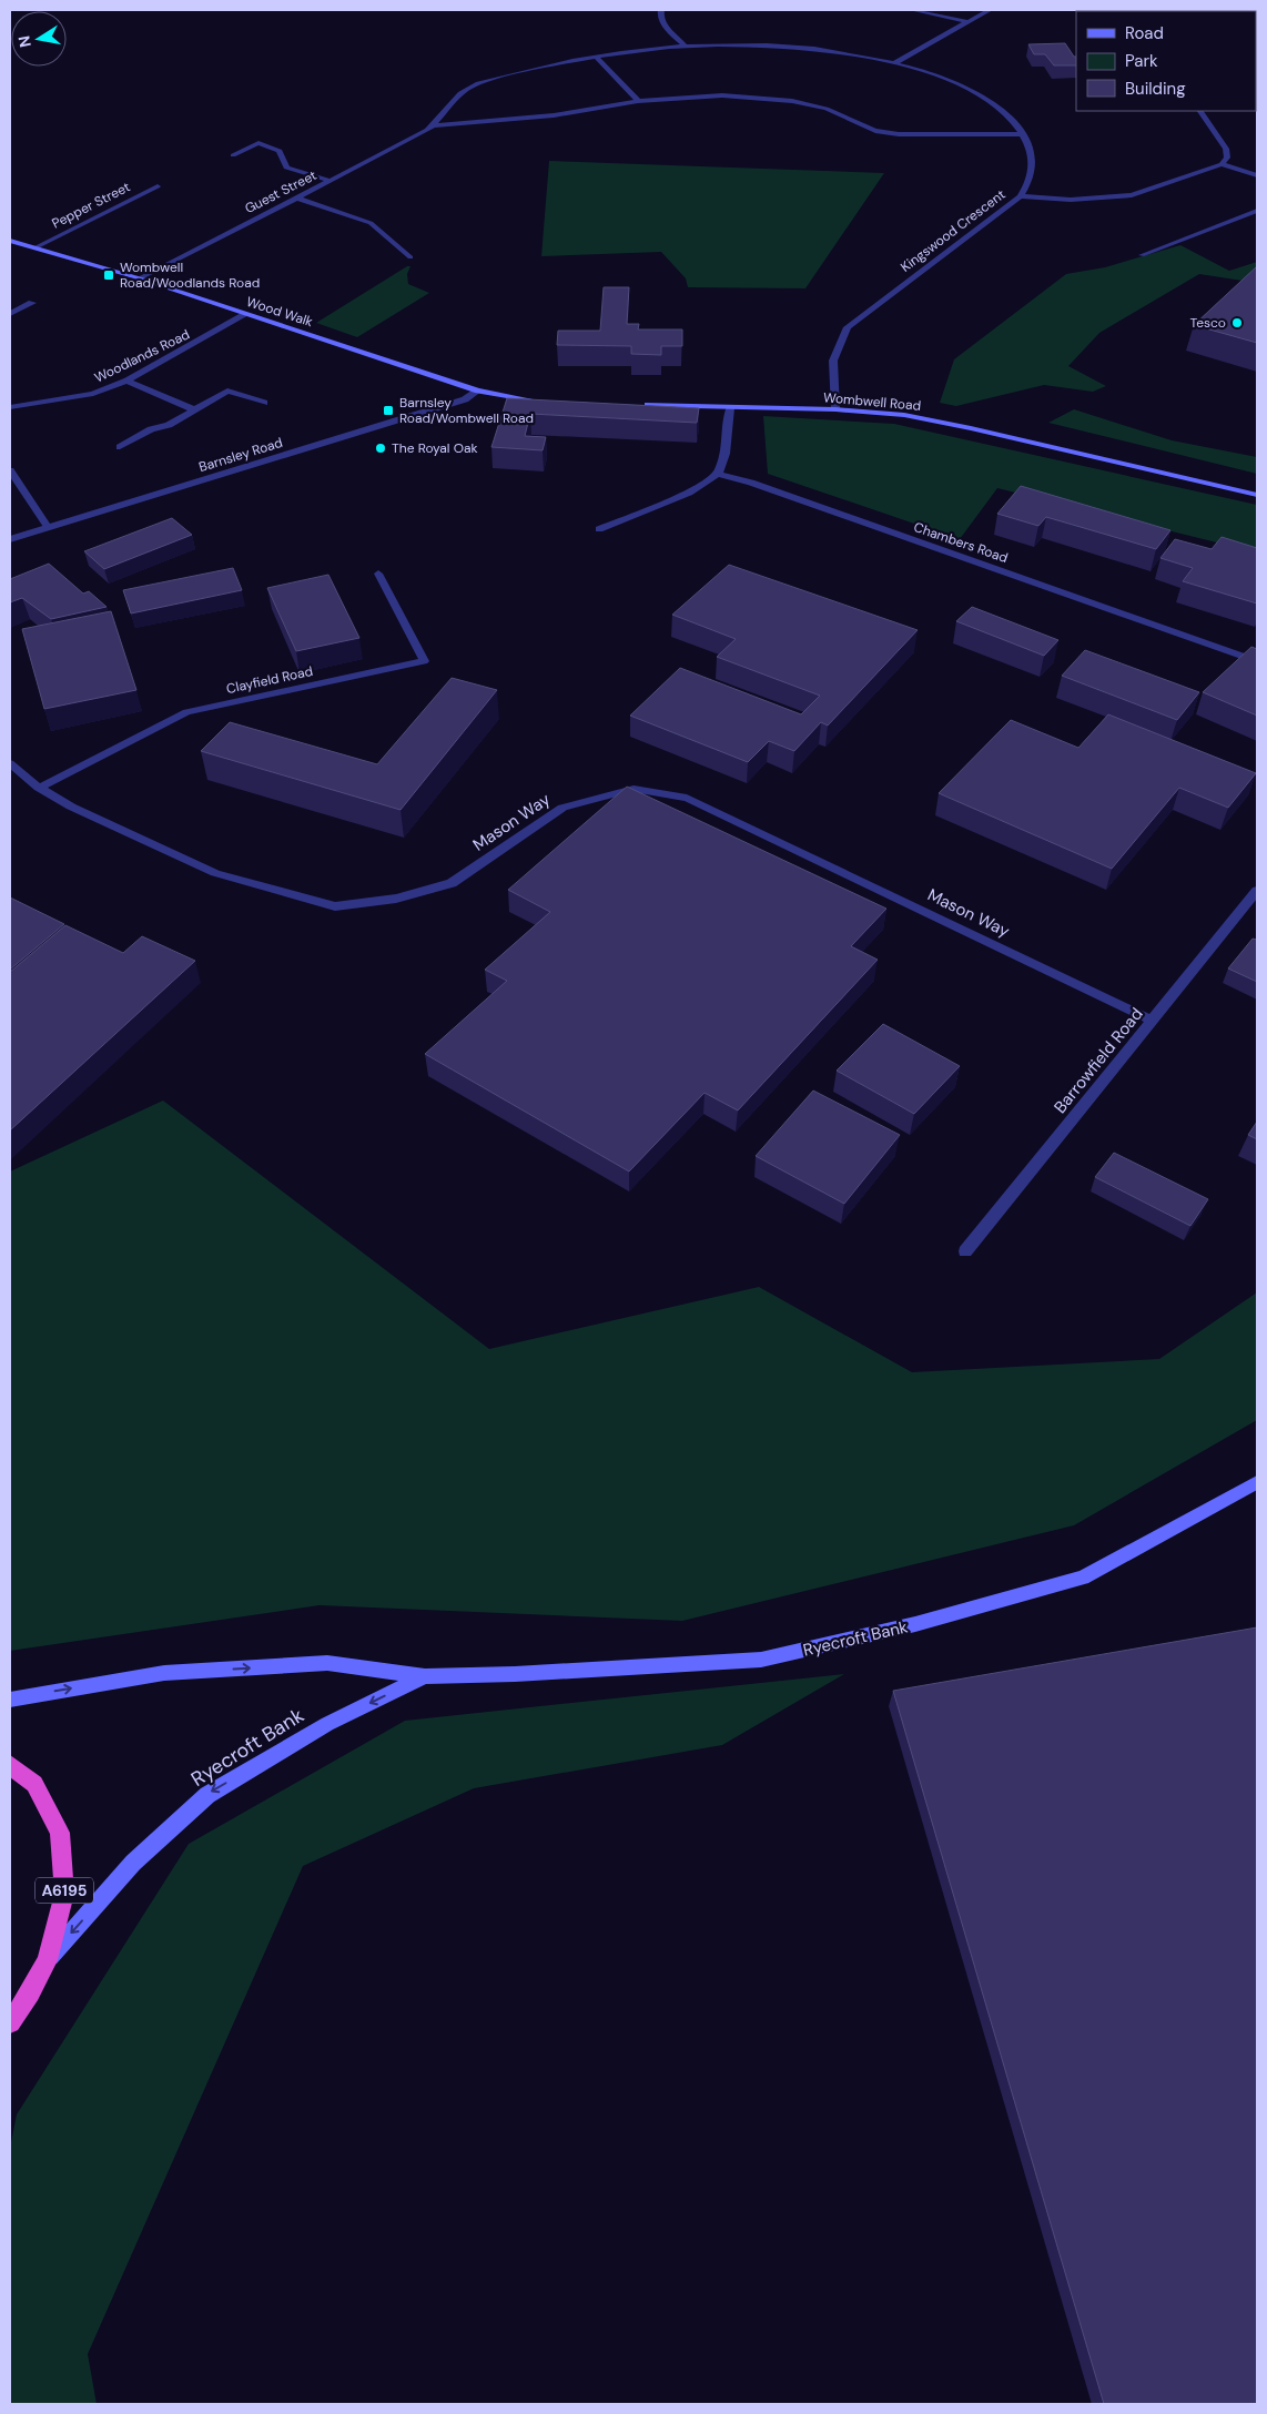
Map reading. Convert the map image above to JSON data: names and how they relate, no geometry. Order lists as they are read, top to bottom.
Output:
{
  "streets": {
    "highway": ["A6195"],
    "main road": ["Wood Walk", "Wombwell Road", "Ryecroft Bank"],
    "street": [
      "Guest Street",
      "Pepper Street",
      "Kingswood Crescent",
      "Woodlands Road",
      "Barnsley Road",
      "Chambers Road",
      "Clayfield Road",
      "Mason Way",
      "Barrowfield Road"
    ]
  },
  "crossings": [
    ["Guest Street", "Kingswood Crescent"],
    ["Guest Street", "Wood Walk"],
    ["Pepper Street", "Wood Walk"],
    ["Kingswood Crescent", "Wombwell Road"],
    ["Wood Walk", "Woodlands Road"],
    ["Wood Walk", "Barnsley Road"],
    ["Clayfield Road", "Mason Way"],
    ["Mason Way", "Barrowfield Road"],
    ["Ryecroft Bank", "A6195"]
  ],
  "places": {
    "transit": ["Wombwell Road/Woodlands Road", "Barnsley Road/Wombwell Road"],
    "other": ["Tesco", "The Royal Oak"]
  },
  "legend": ["Road", "Park", "Building"],
  "north": "left"
}
